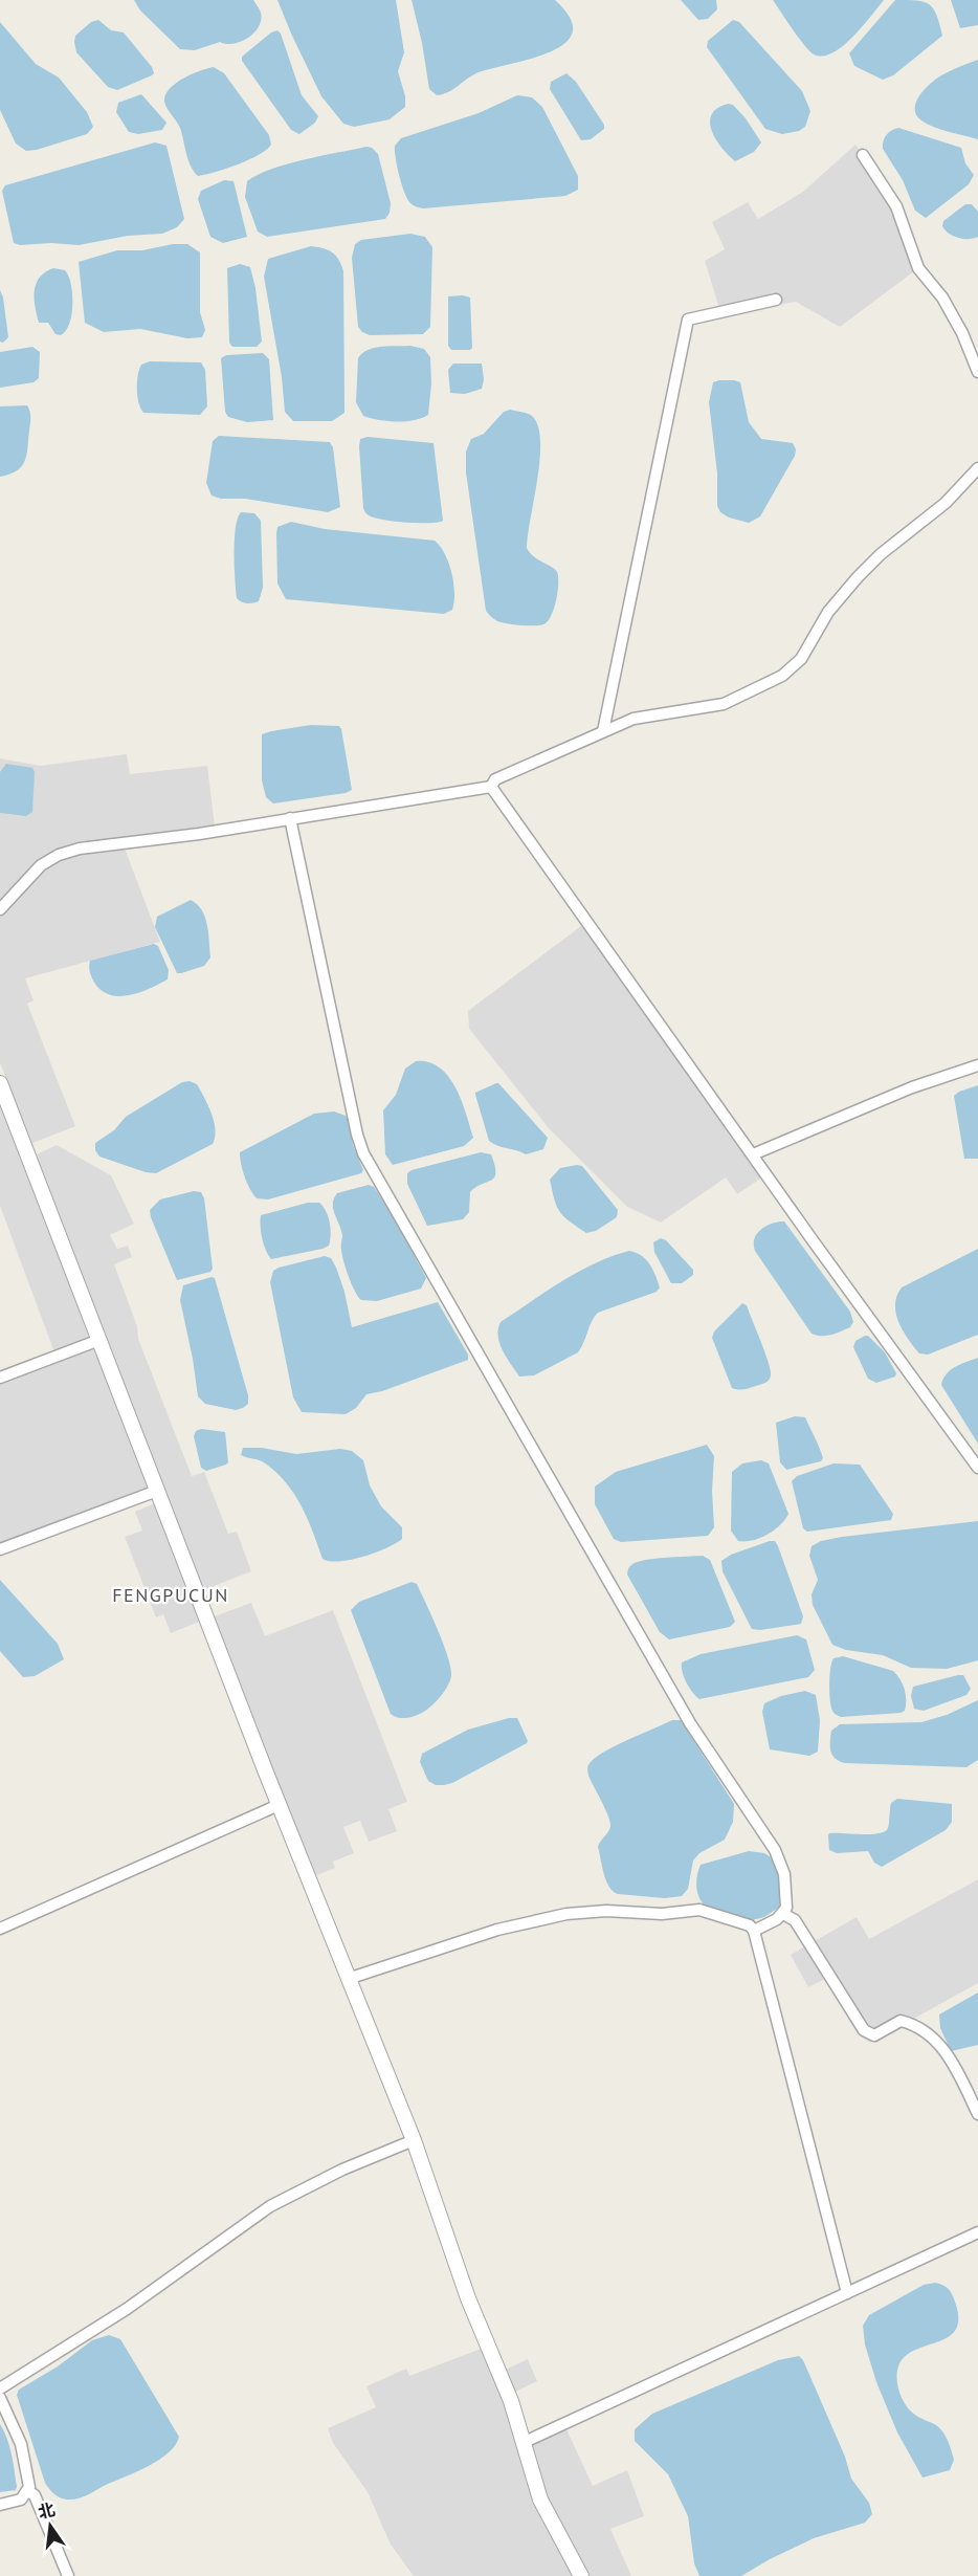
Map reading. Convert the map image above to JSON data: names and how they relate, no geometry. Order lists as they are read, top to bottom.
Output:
{
  "districts": ["FENGPUCUN"],
  "north": "top"
}
